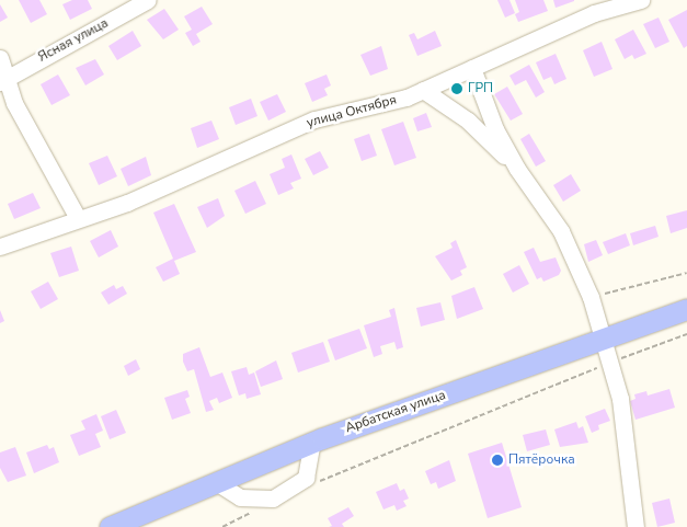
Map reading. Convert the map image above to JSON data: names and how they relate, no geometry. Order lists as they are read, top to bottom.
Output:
{
  "streets": {
    "main road": ["Арбатская улица"],
    "street": ["Ясная улица", "улица Октября"]
  },
  "places": ["ГРП", "Пятёрочка"]
}
